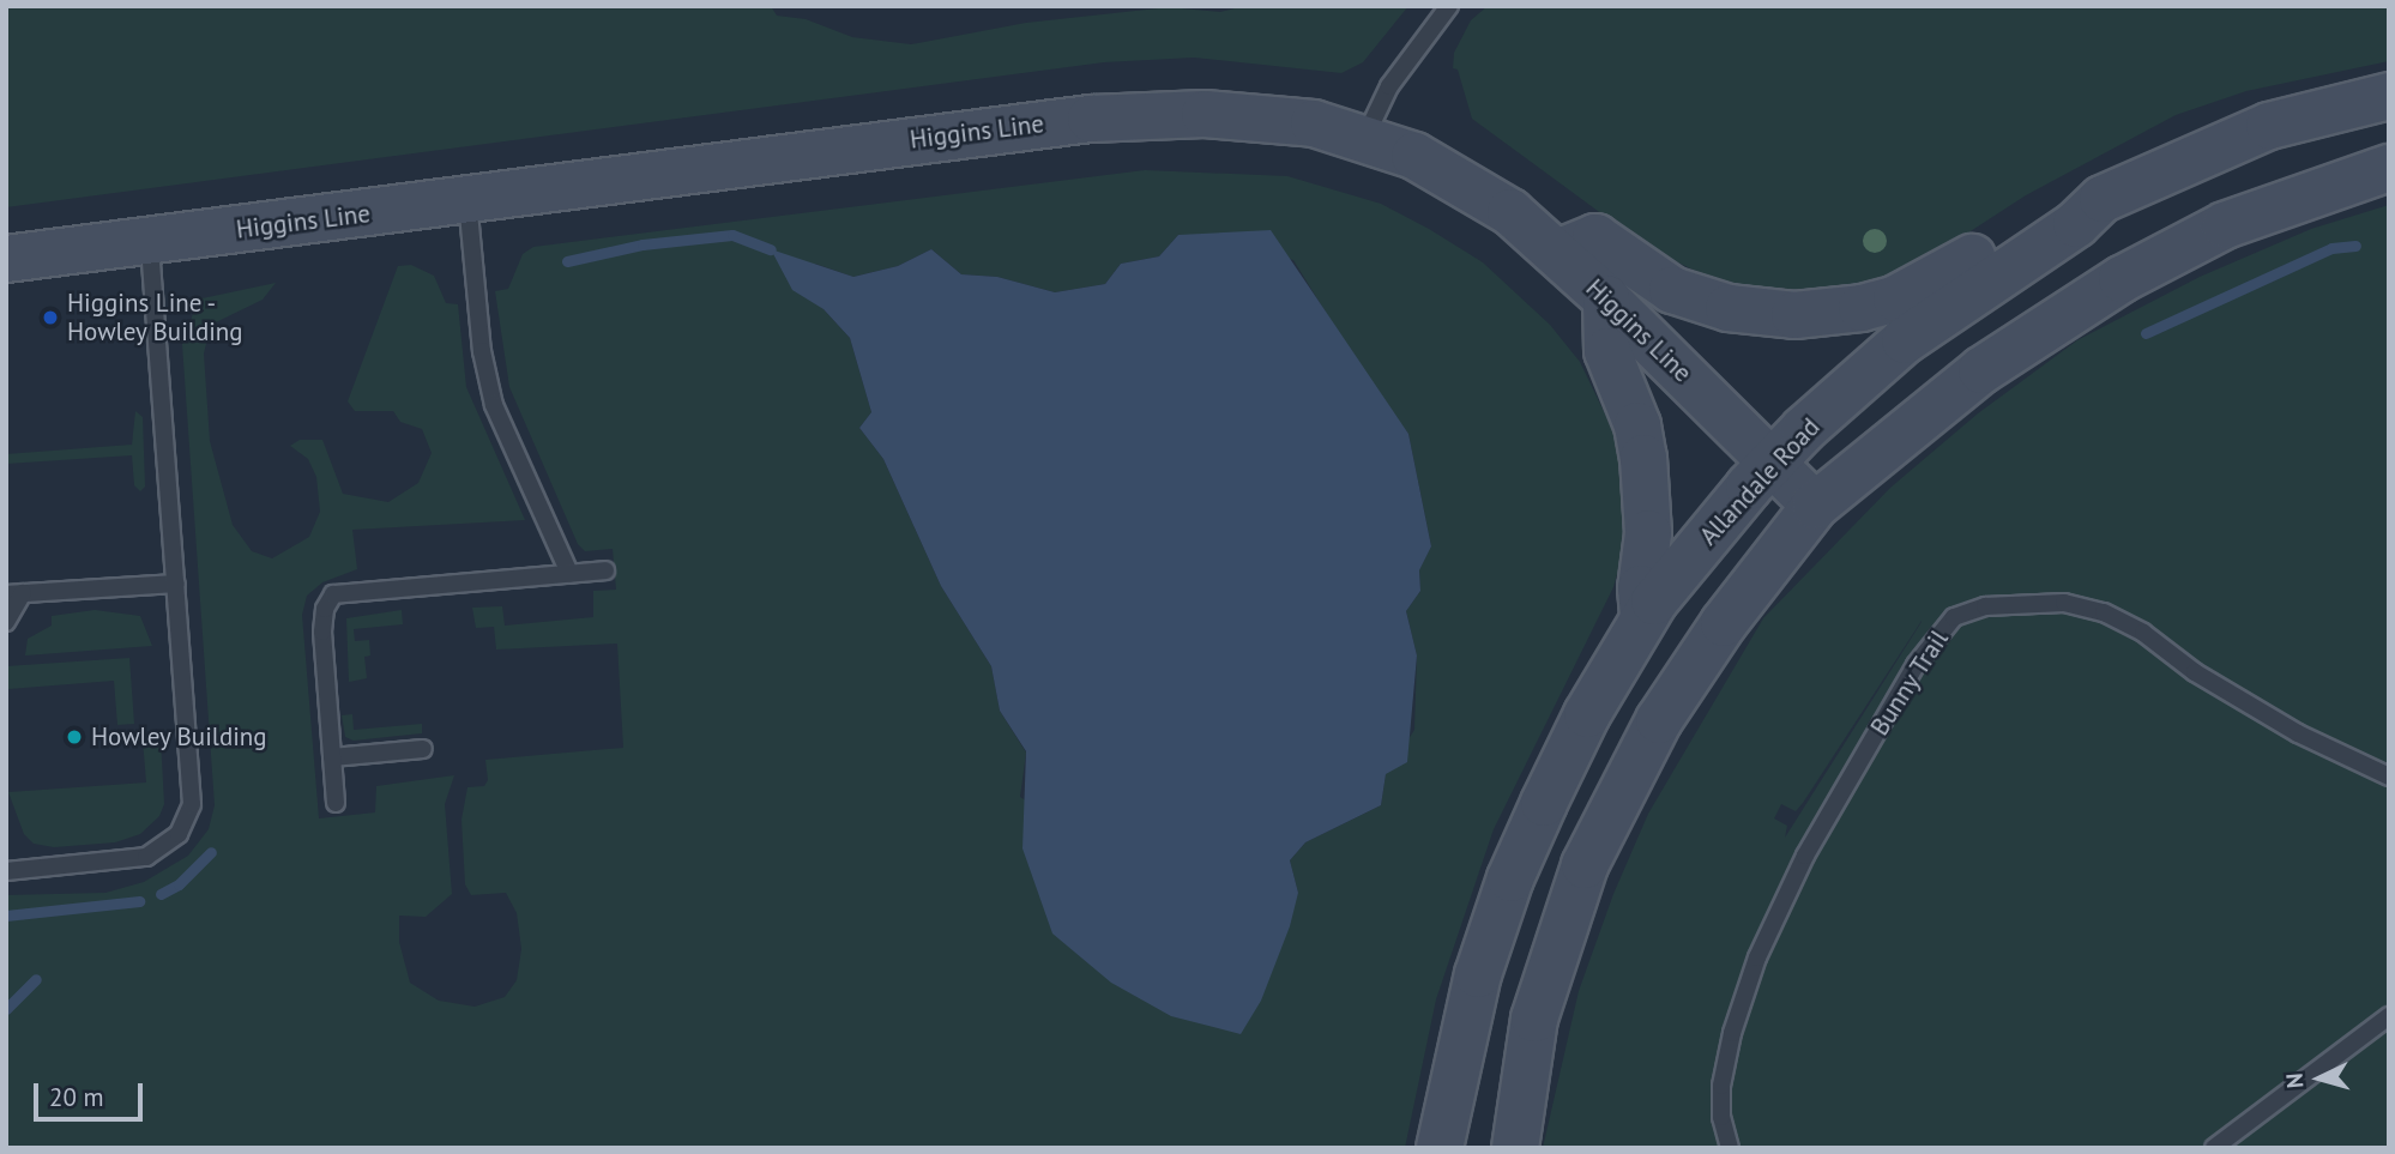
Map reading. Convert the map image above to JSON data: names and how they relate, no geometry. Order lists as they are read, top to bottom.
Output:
{
  "streets": {
    "main road": ["Higgins Line", "Allandale Road"],
    "lane": ["Bunny Trail"]
  },
  "crossings": [
    ["Higgins Line", "Allandale Road"]
  ],
  "places": ["Higgins Line - Howley Building", "Howley Building"],
  "scale_bar": "20 m",
  "north": "left"
}
